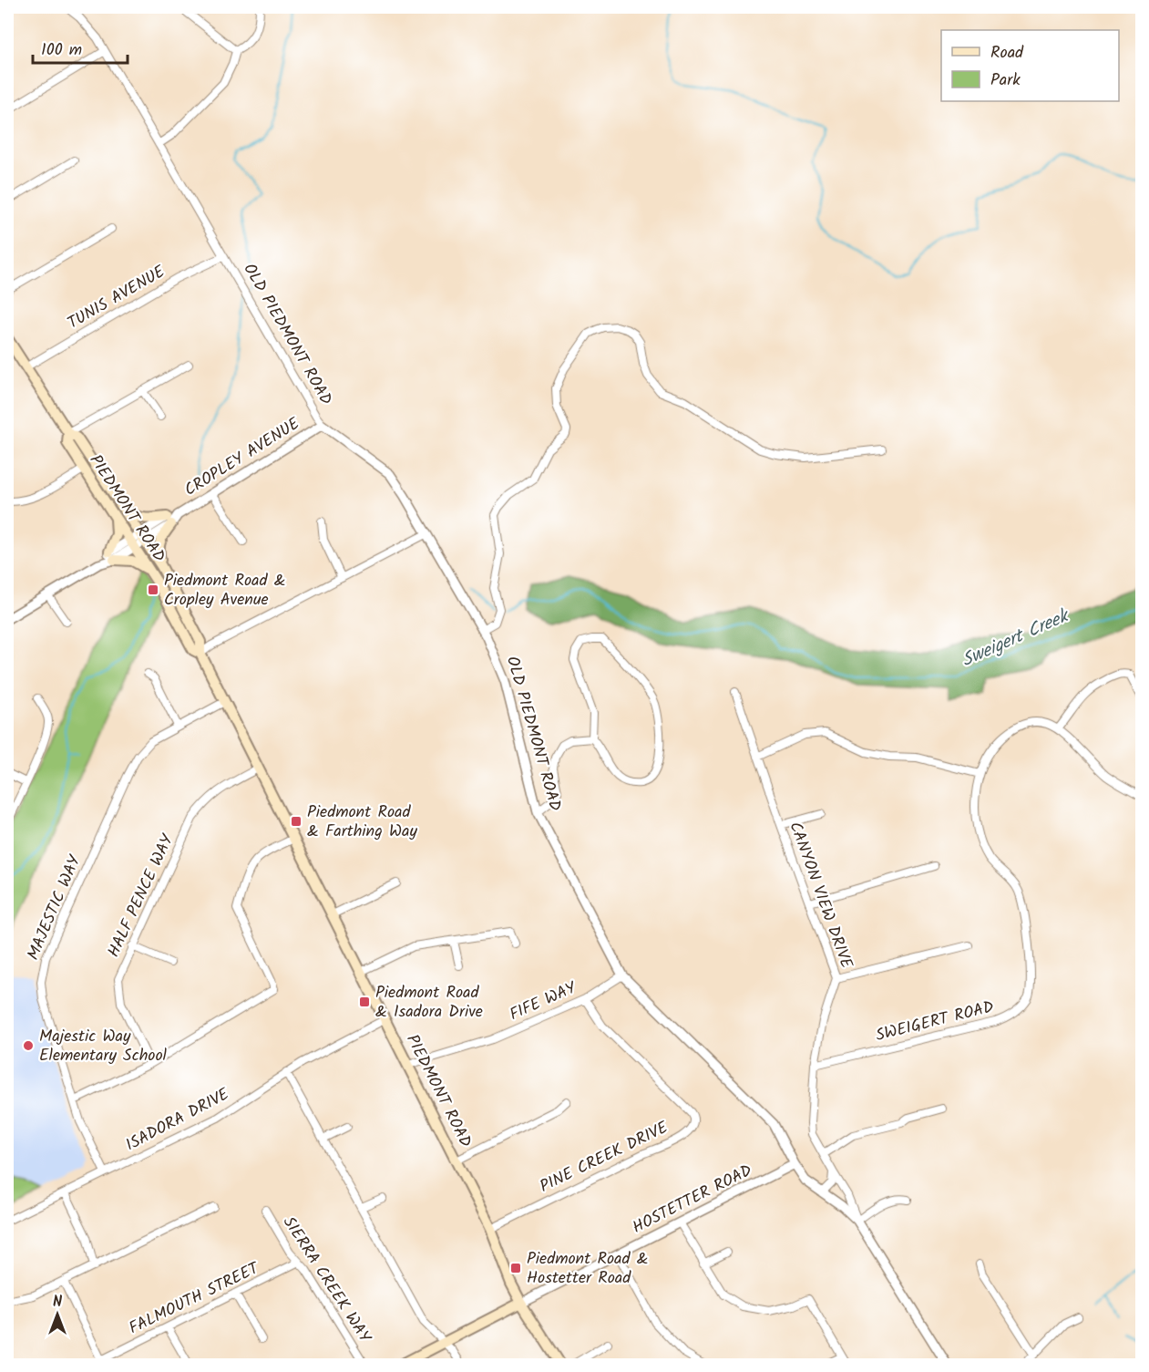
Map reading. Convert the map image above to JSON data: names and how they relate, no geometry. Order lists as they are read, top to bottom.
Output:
{
  "streets": {
    "main road": ["PIEDMONT ROAD", "HOSTETTER ROAD"],
    "street": [
      "TUNIS AVENUE",
      "OLD PIEDMONT ROAD",
      "CROPLEY AVENUE",
      "CANYON VIEW DRIVE",
      "HALF PENCE WAY",
      "MAJESTIC WAY",
      "FIFE WAY",
      "SWEIGERT ROAD",
      "ISADORA DRIVE",
      "PINE CREEK DRIVE",
      "SIERRA CREEK WAY",
      "FALMOUTH STREET"
    ]
  },
  "crossings": [
    ["TUNIS AVENUE", "OLD PIEDMONT ROAD"],
    ["TUNIS AVENUE", "PIEDMONT ROAD"],
    ["OLD PIEDMONT ROAD", "CROPLEY AVENUE"],
    ["OLD PIEDMONT ROAD", "CANYON VIEW DRIVE"],
    ["OLD PIEDMONT ROAD", "FIFE WAY"],
    ["OLD PIEDMONT ROAD", "HOSTETTER ROAD"],
    ["CROPLEY AVENUE", "PIEDMONT ROAD"],
    ["PIEDMONT ROAD", "HALF PENCE WAY"],
    ["PIEDMONT ROAD", "MAJESTIC WAY"],
    ["PIEDMONT ROAD", "FIFE WAY"],
    ["PIEDMONT ROAD", "ISADORA DRIVE"],
    ["PIEDMONT ROAD", "PINE CREEK DRIVE"],
    ["PIEDMONT ROAD", "HOSTETTER ROAD"],
    ["CANYON VIEW DRIVE", "SWEIGERT ROAD"],
    ["MAJESTIC WAY", "ISADORA DRIVE"],
    ["FIFE WAY", "PINE CREEK DRIVE"],
    ["SIERRA CREEK WAY", "FALMOUTH STREET"]
  ],
  "water": ["Sweigert Creek"],
  "places": {
    "transit": [
      "Piedmont Road & Cropley Avenue",
      "Piedmont Road & Farthing Way",
      "Piedmont Road & Isadora Drive",
      "Piedmont Road & Hostetter Road"
    ],
    "other": ["Majestic Way Elementary School"]
  },
  "legend": ["Road", "Park"],
  "scale_bar": "100 m",
  "north": "top"
}
